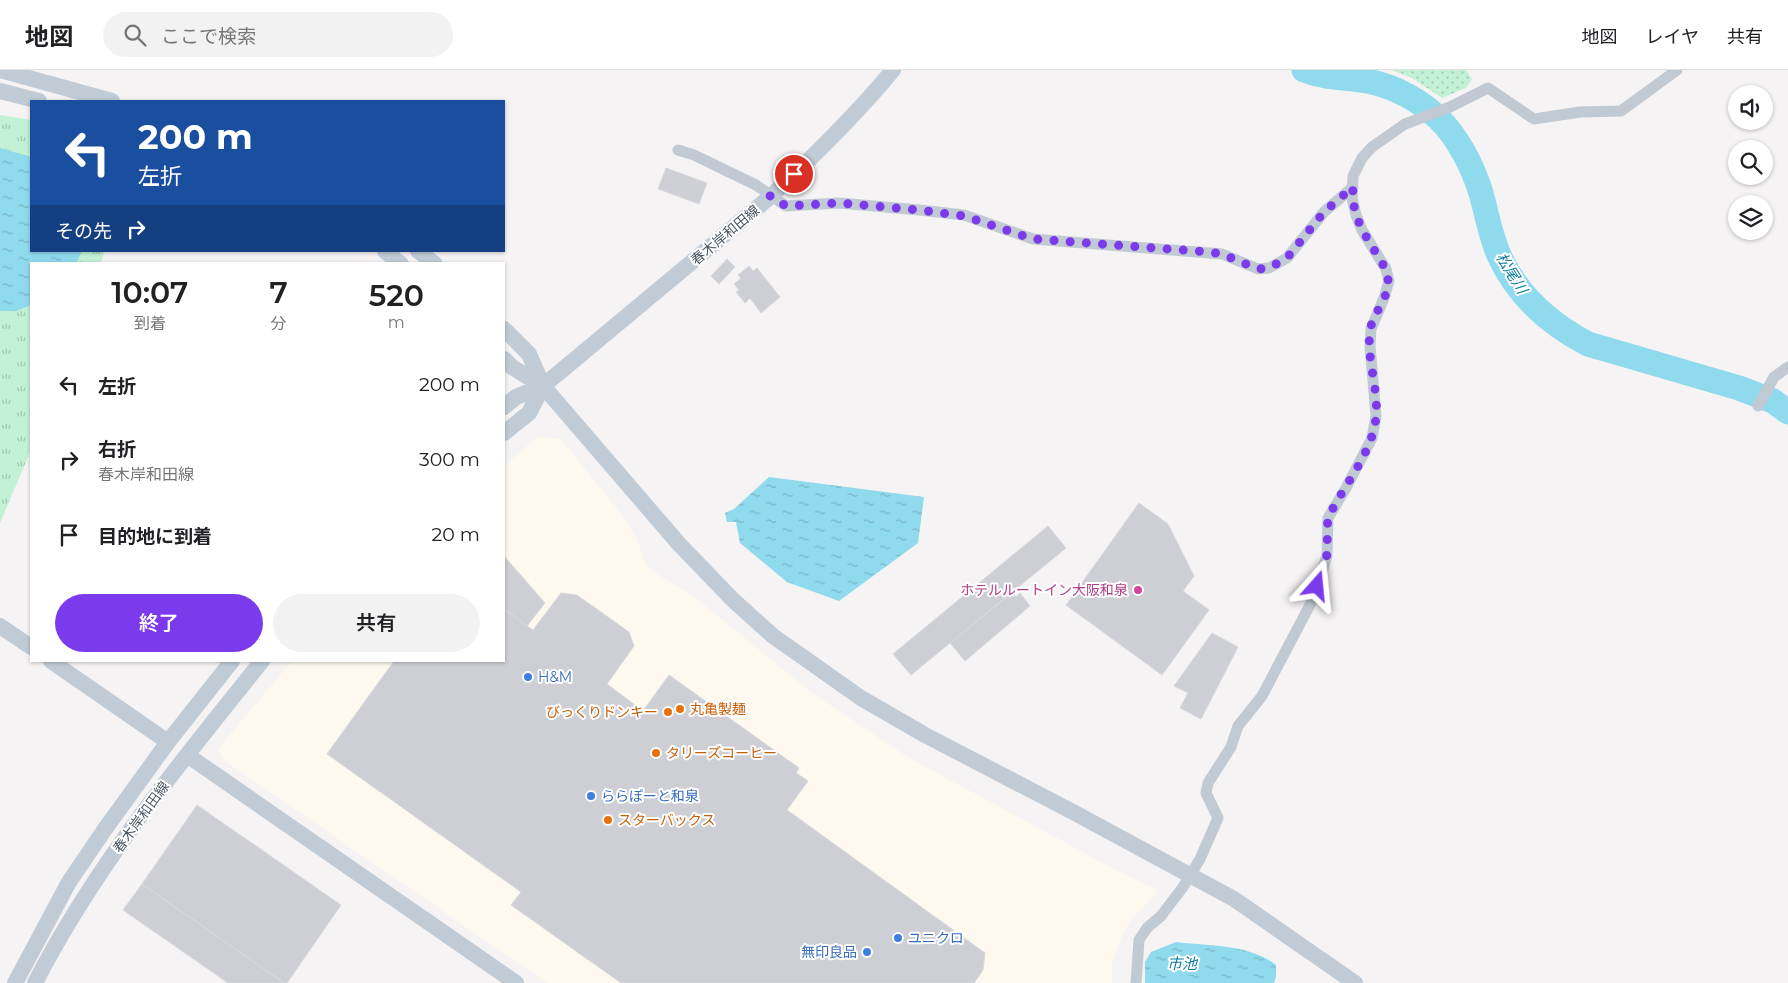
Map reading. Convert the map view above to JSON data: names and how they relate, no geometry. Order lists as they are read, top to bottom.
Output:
{
  "streets": {
    "street": ["春木岸和田線"]
  },
  "water": ["松尾川", "市池"],
  "places": [
    "ホテルルートイン大阪和泉",
    "H&M",
    "丸亀製麺",
    "びっくりドンキー",
    "タリーズコーヒー",
    "ららぽーと和泉",
    "スターバックス",
    "ユニクロ",
    "無印良品"
  ],
  "page": {
    "header": "地図",
    "search": "ここで検索",
    "nav": ["地図", "レイヤ", "共有"],
    "turn": ["200 m", "左折"],
    "then": "その先",
    "eta": [
      "10:07",
      "到着",
      "7",
      "分",
      "520",
      "m"
    ],
    "list": [
      {
        "name": "左折",
        "value": "200 m"
      },
      {
        "name": "右折",
        "note": "春木岸和田線",
        "value": "300 m"
      },
      {
        "name": "目的地に到着",
        "value": "20 m"
      }
    ],
    "buttons": ["終了", "共有"]
  }
}
